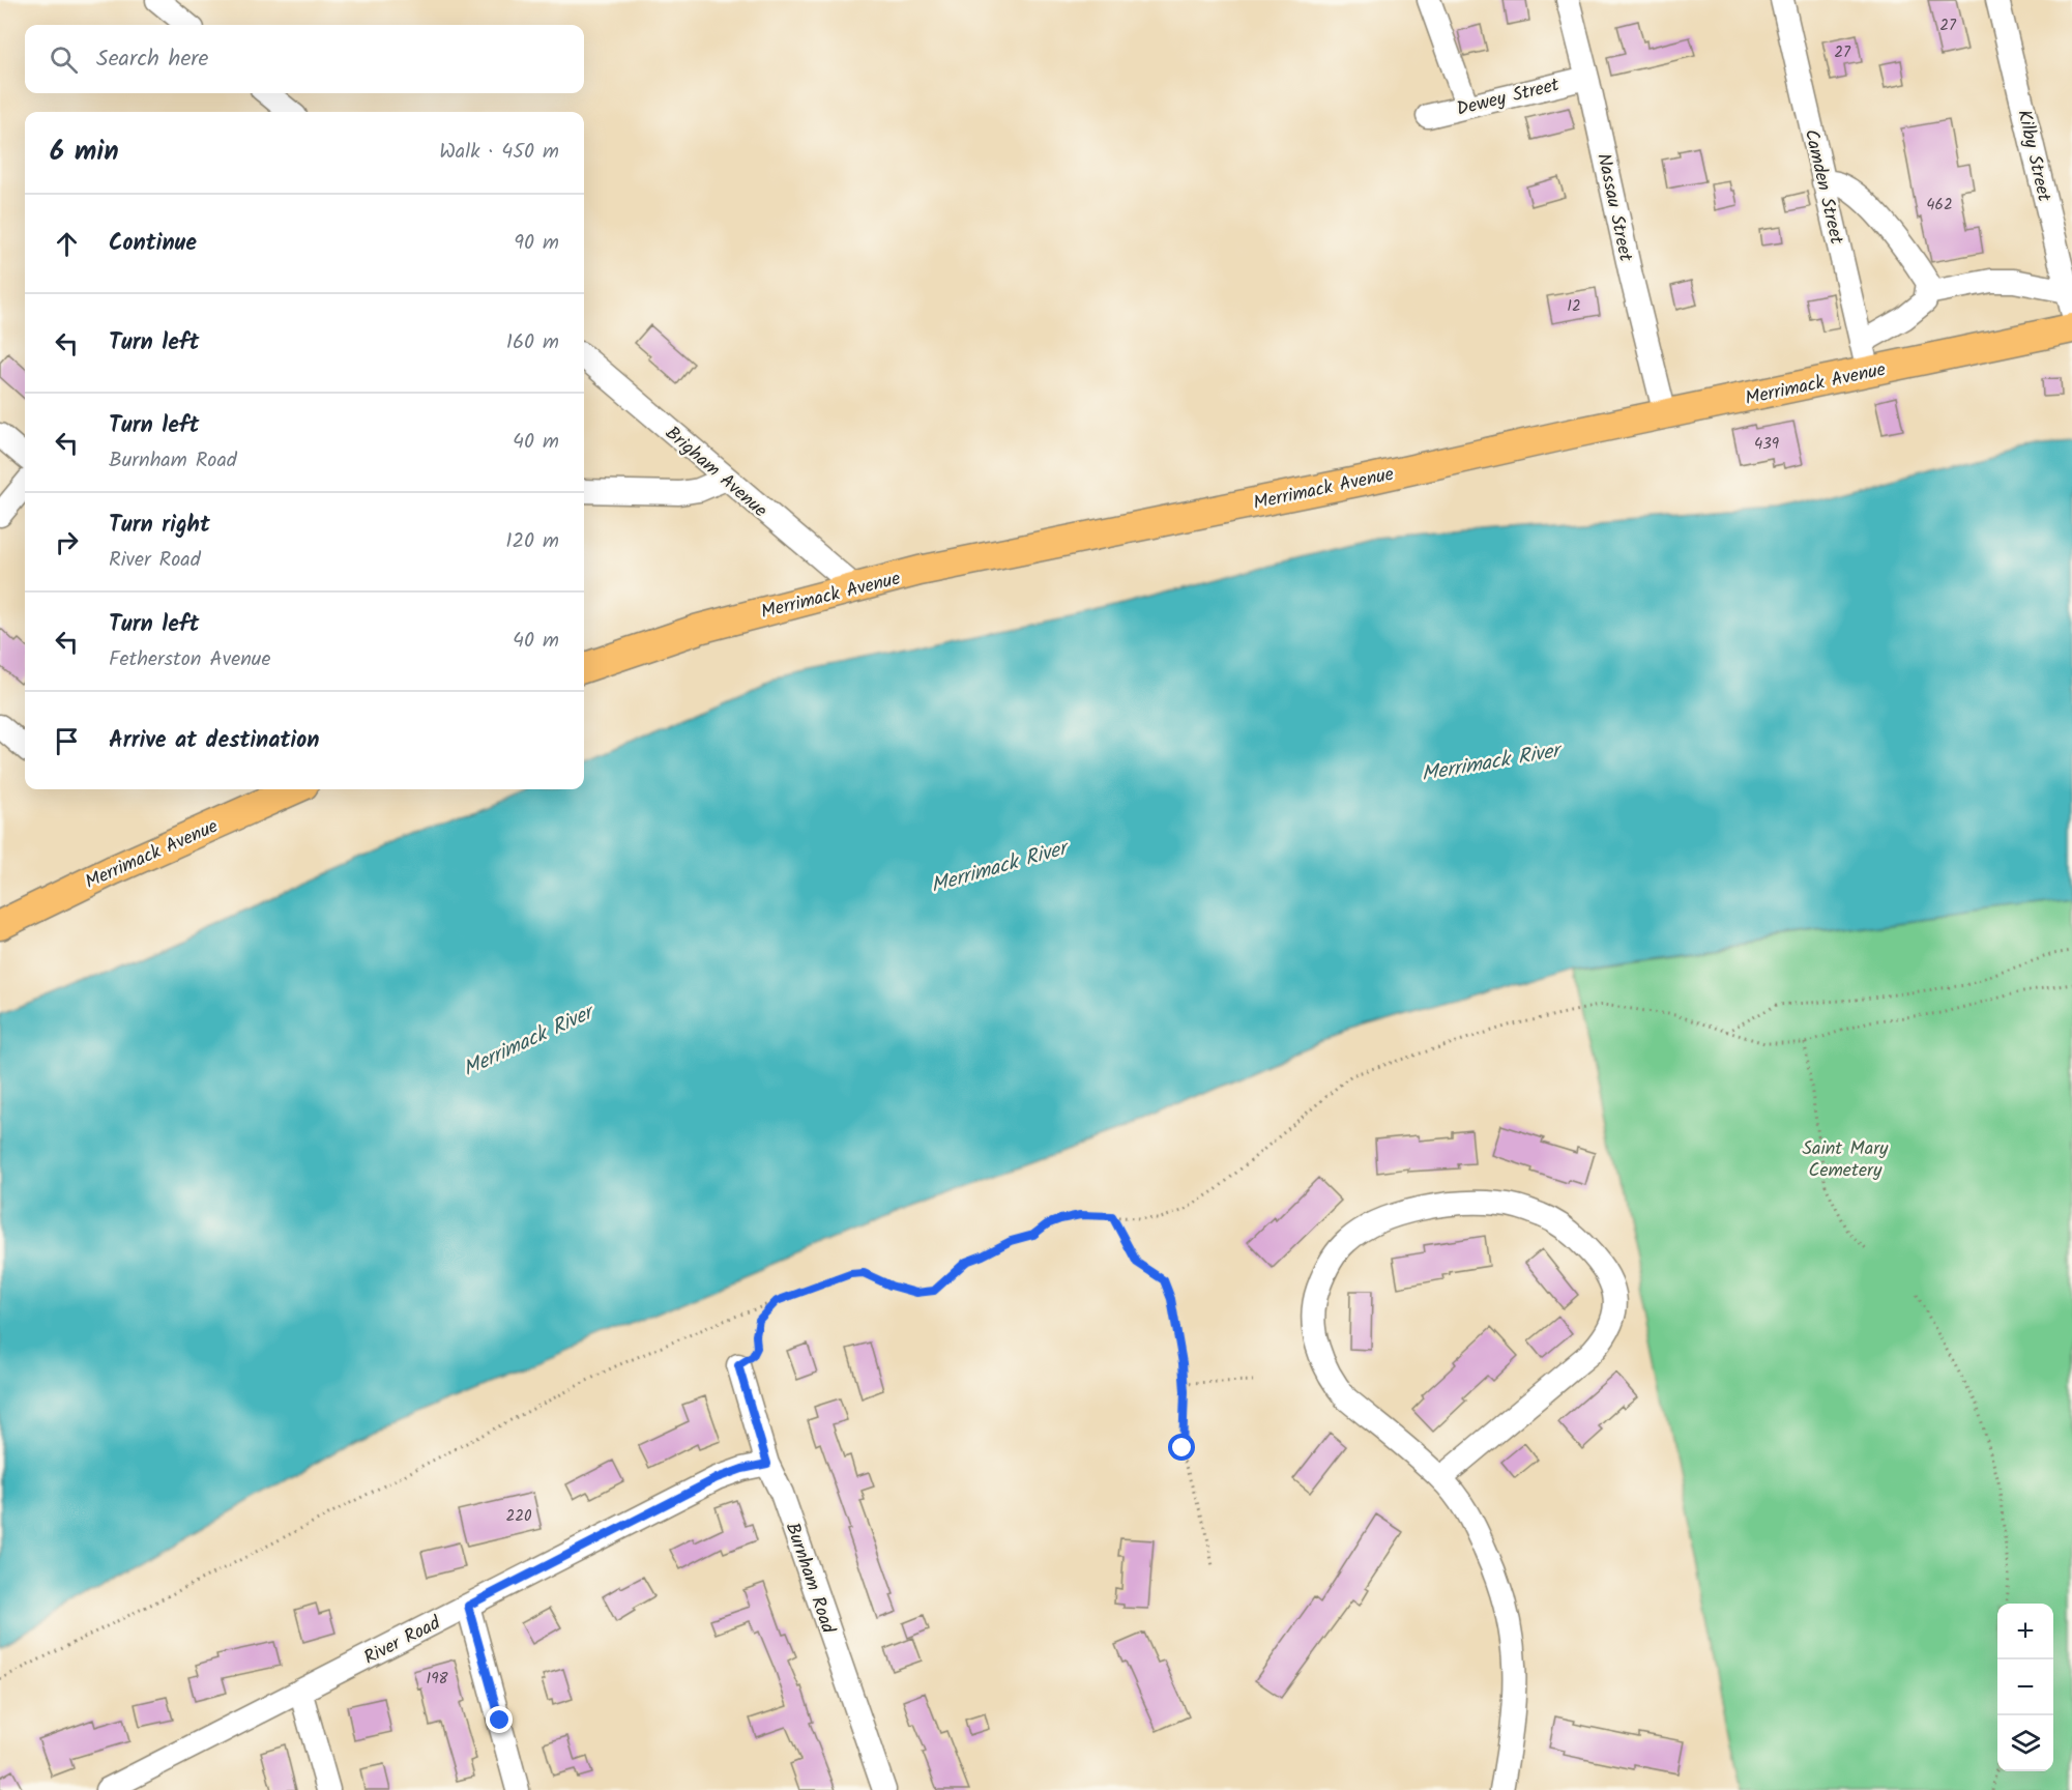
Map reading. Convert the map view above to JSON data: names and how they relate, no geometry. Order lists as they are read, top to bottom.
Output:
{
  "streets": {
    "main road": ["Merrimack Avenue"],
    "street": [
      "Dewey Street",
      "Kilby Street",
      "Camden Street",
      "Nassau Street",
      "Brigham Avenue",
      "Burnham Road",
      "River Road"
    ]
  },
  "crossings": [
    ["Dewey Street", "Nassau Street"],
    ["Camden Street", "Merrimack Avenue"],
    ["Nassau Street", "Merrimack Avenue"],
    ["Merrimack Avenue", "Brigham Avenue"],
    ["Burnham Road", "River Road"]
  ],
  "water": ["Merrimack River"],
  "parks": ["Saint Mary Cemetery"],
  "house_numbers": [
    "27",
    "27",
    "462",
    "12",
    "439",
    "220",
    "198"
  ],
  "page": {
    "search": "Search here",
    "heading": ["6 min", "Walk · 450 m"],
    "list": [
      ["Continue", "90 m"],
      ["Turn left", "160 m"],
      ["Turn left", "Burnham Road", "40 m"],
      ["Turn right", "River Road", "120 m"],
      ["Turn left", "Fetherston Avenue", "40 m"],
      "Arrive at destination"
    ],
    "map_buttons": ["+", "−"]
  }
}
